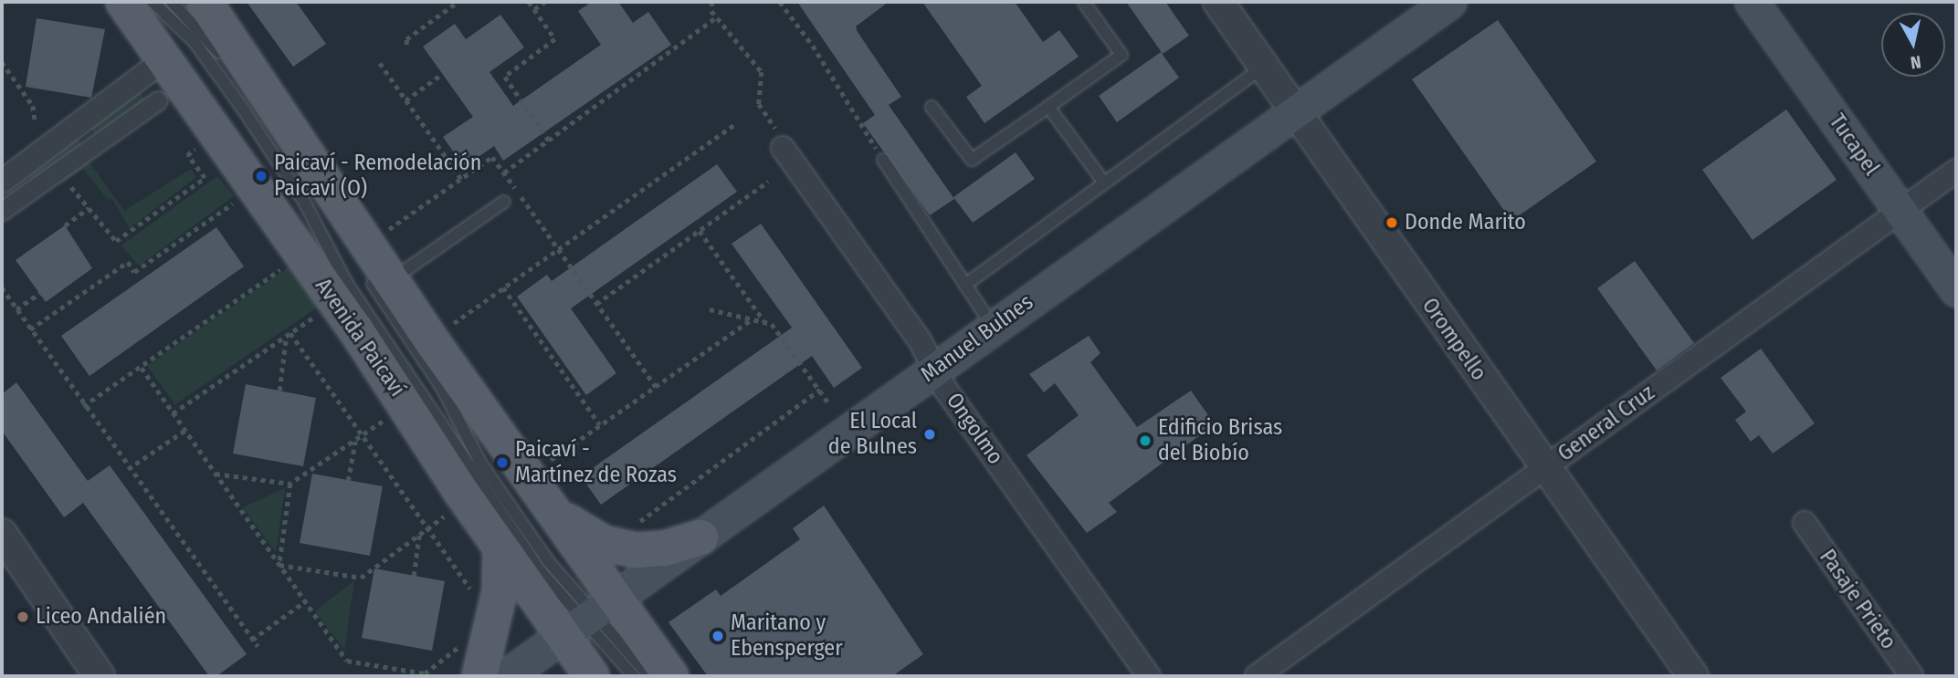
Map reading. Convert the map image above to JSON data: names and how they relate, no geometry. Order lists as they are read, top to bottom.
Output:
{
  "streets": {
    "main road": ["Tucapel", "Avenida Paicaví", "Manuel Bulnes"],
    "street": [
      "Orompello",
      "General Cruz",
      "Ongolmo",
      "Pasaje Prieto"
    ]
  },
  "crossings": [
    ["Tucapel", "General Cruz"],
    ["Avenida Paicaví", "Manuel Bulnes"],
    ["Manuel Bulnes", "Orompello"],
    ["Manuel Bulnes", "Ongolmo"],
    ["Orompello", "General Cruz"]
  ],
  "places": [
    "Paicaví - Remodelación Paicaví (O)",
    "Donde Marito",
    "El Local de Bulnes",
    "Edificio Brisas del Biobío",
    "Paicaví - Martínez de Rozas",
    "Liceo Andalién",
    "Maritano y Ebensperger"
  ],
  "north": "bottom"
}
